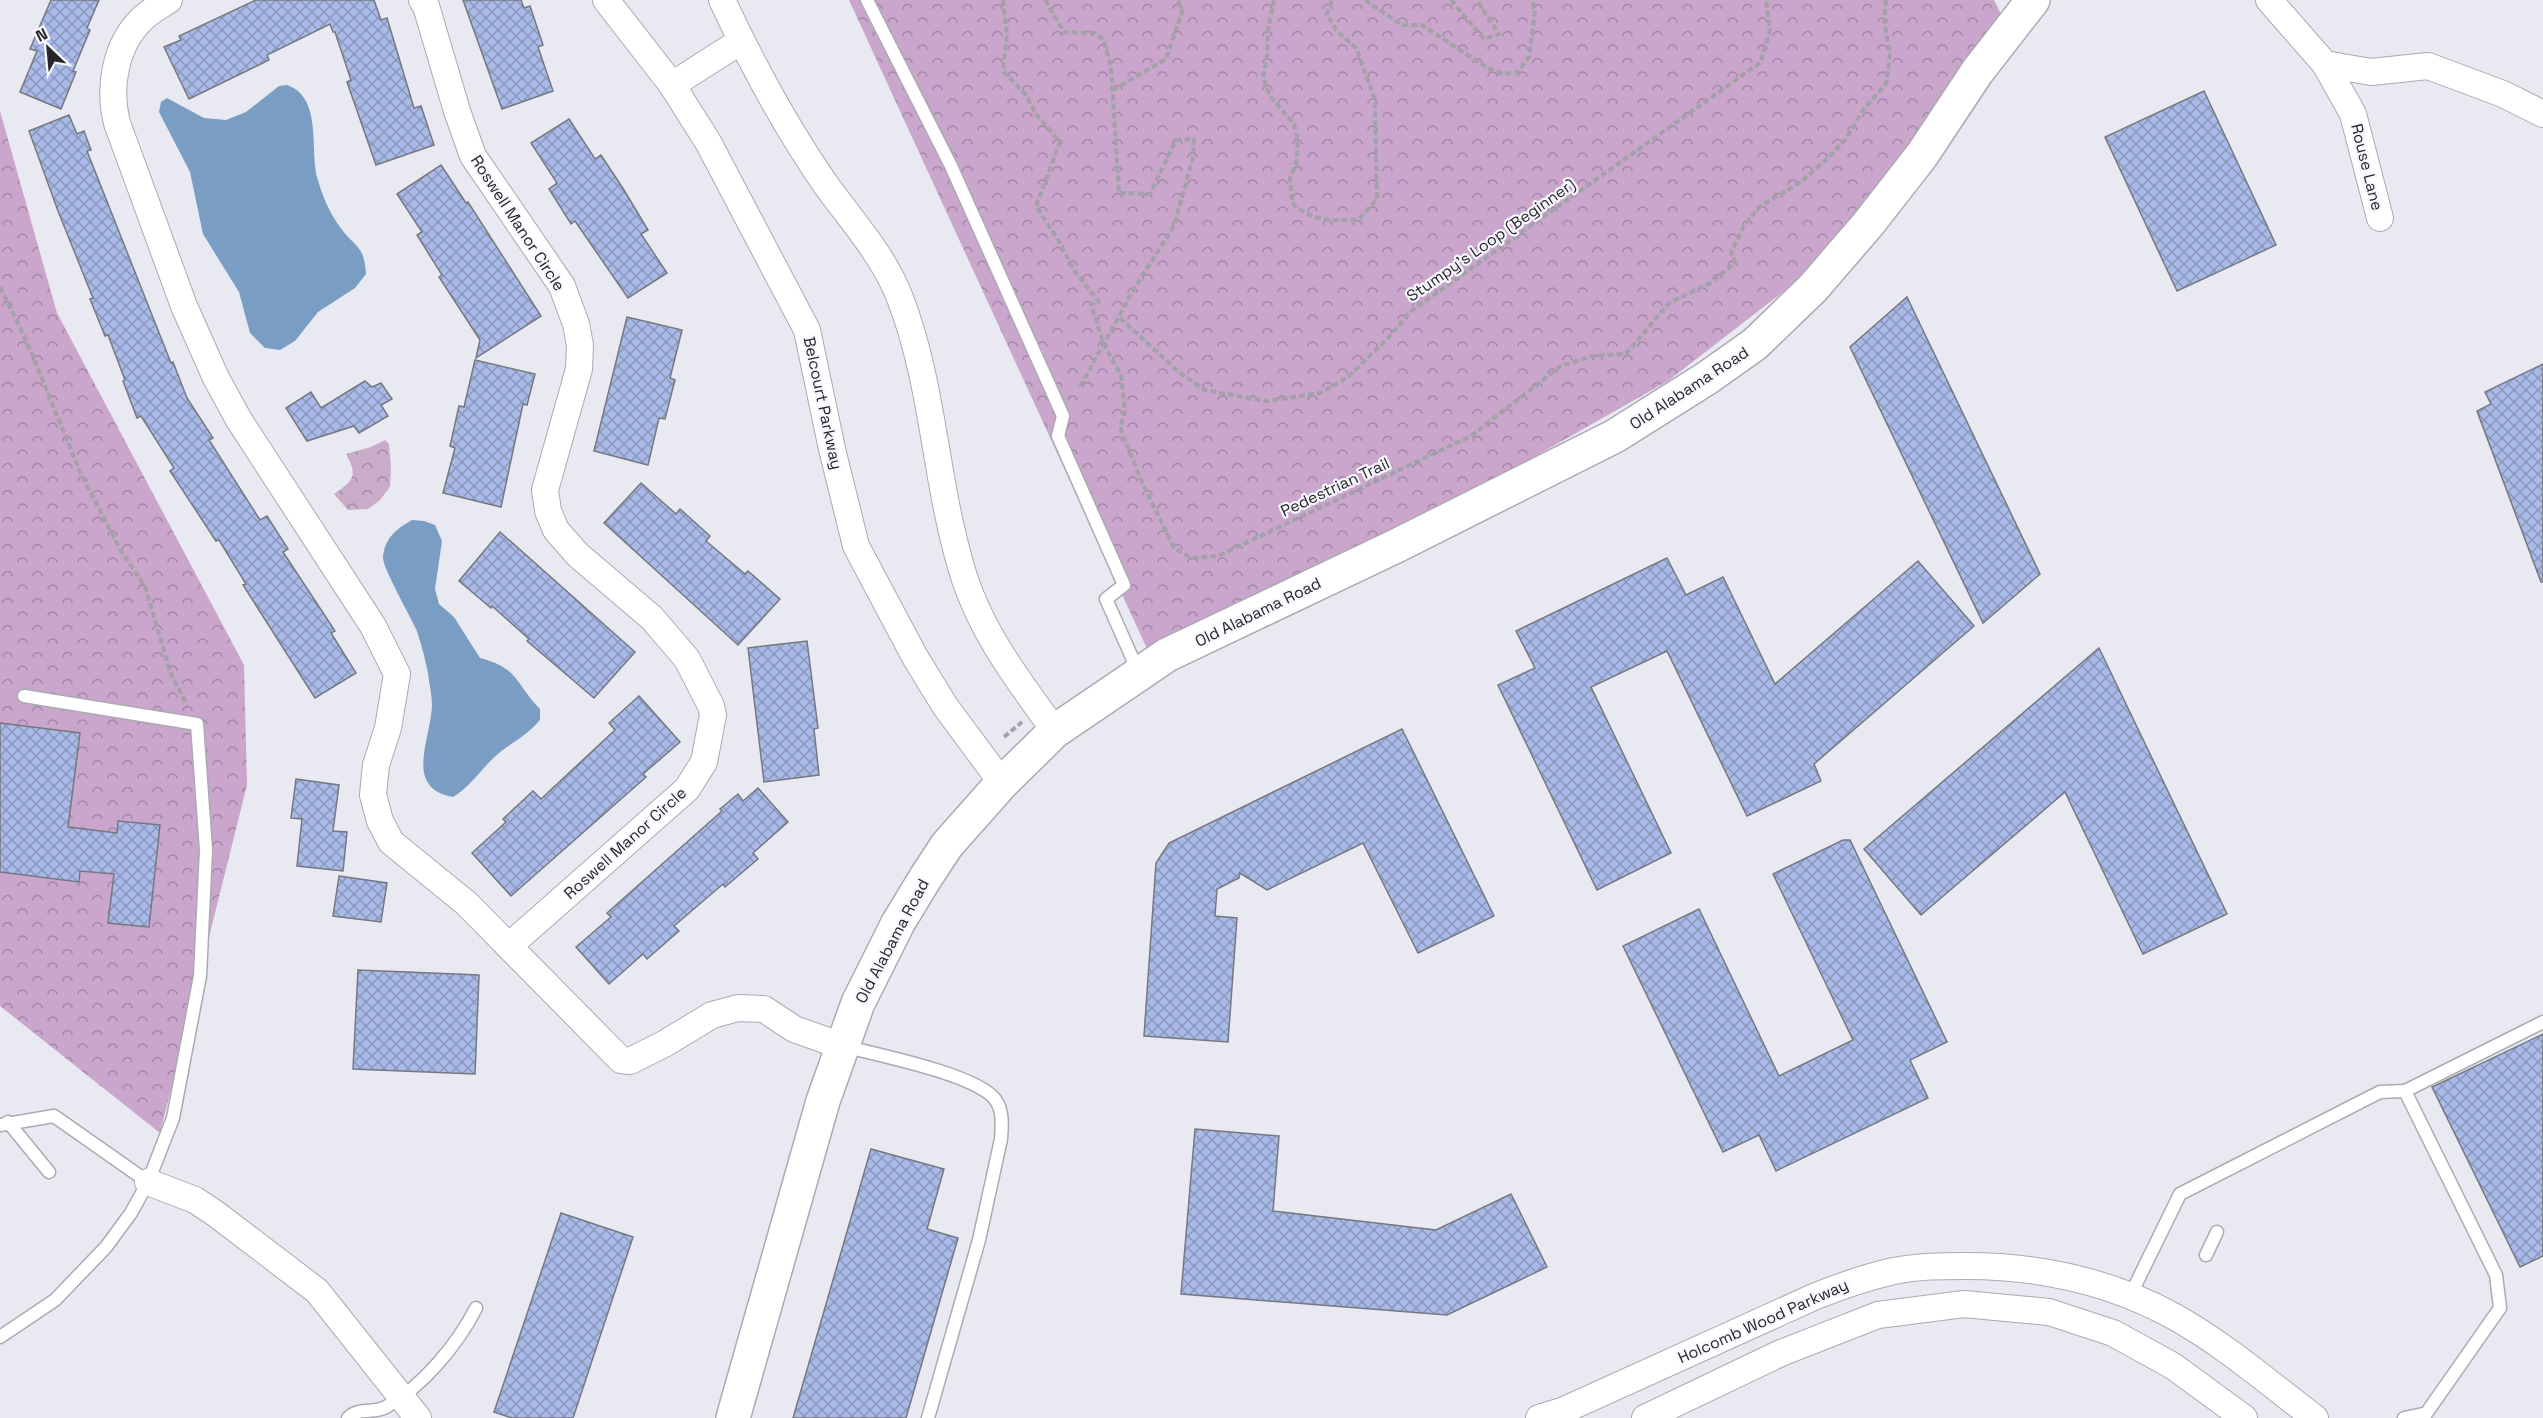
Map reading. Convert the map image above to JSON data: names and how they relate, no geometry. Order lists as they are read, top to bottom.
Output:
{
  "streets": {
    "main road": ["Old Alabama Road"],
    "street": [
      "Rouse Lane",
      "Roswell Manor Circle",
      "Belcourt Parkway",
      "Holcomb Wood Parkway"
    ],
    "path": ["Stumpy's Loop (Beginner)", "Pedestrian Trail"]
  },
  "crossings": [
    ["Old Alabama Road", "Belcourt Parkway"]
  ],
  "north": "top left"
}
